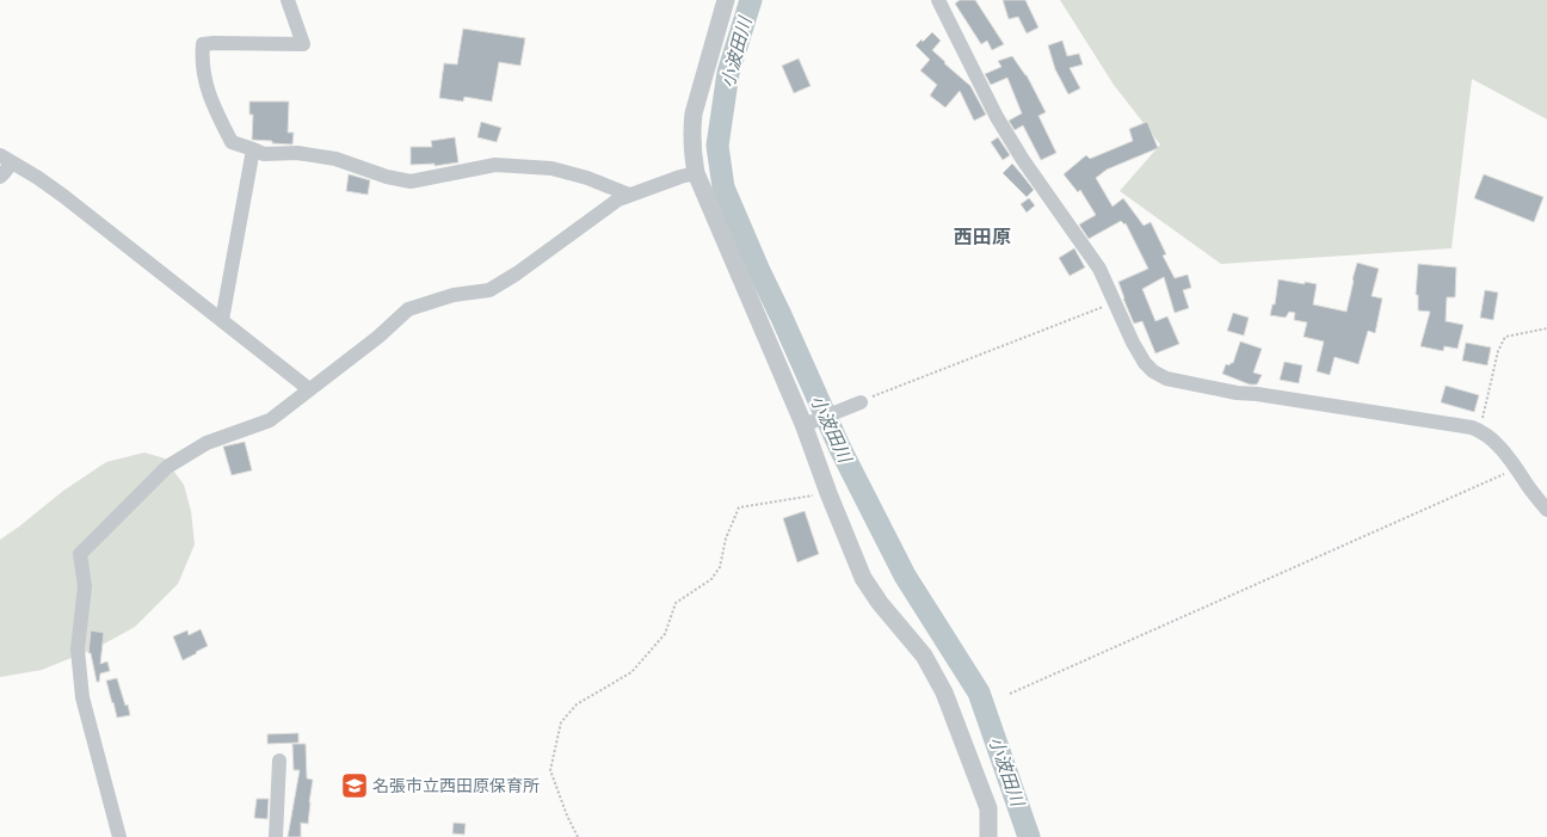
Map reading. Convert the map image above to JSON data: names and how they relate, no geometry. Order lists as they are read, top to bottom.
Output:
{
  "districts": ["西田原"],
  "water": ["小波田川"],
  "places": {
    "school or university": ["名張市立西田原保育所"]
  }
}
